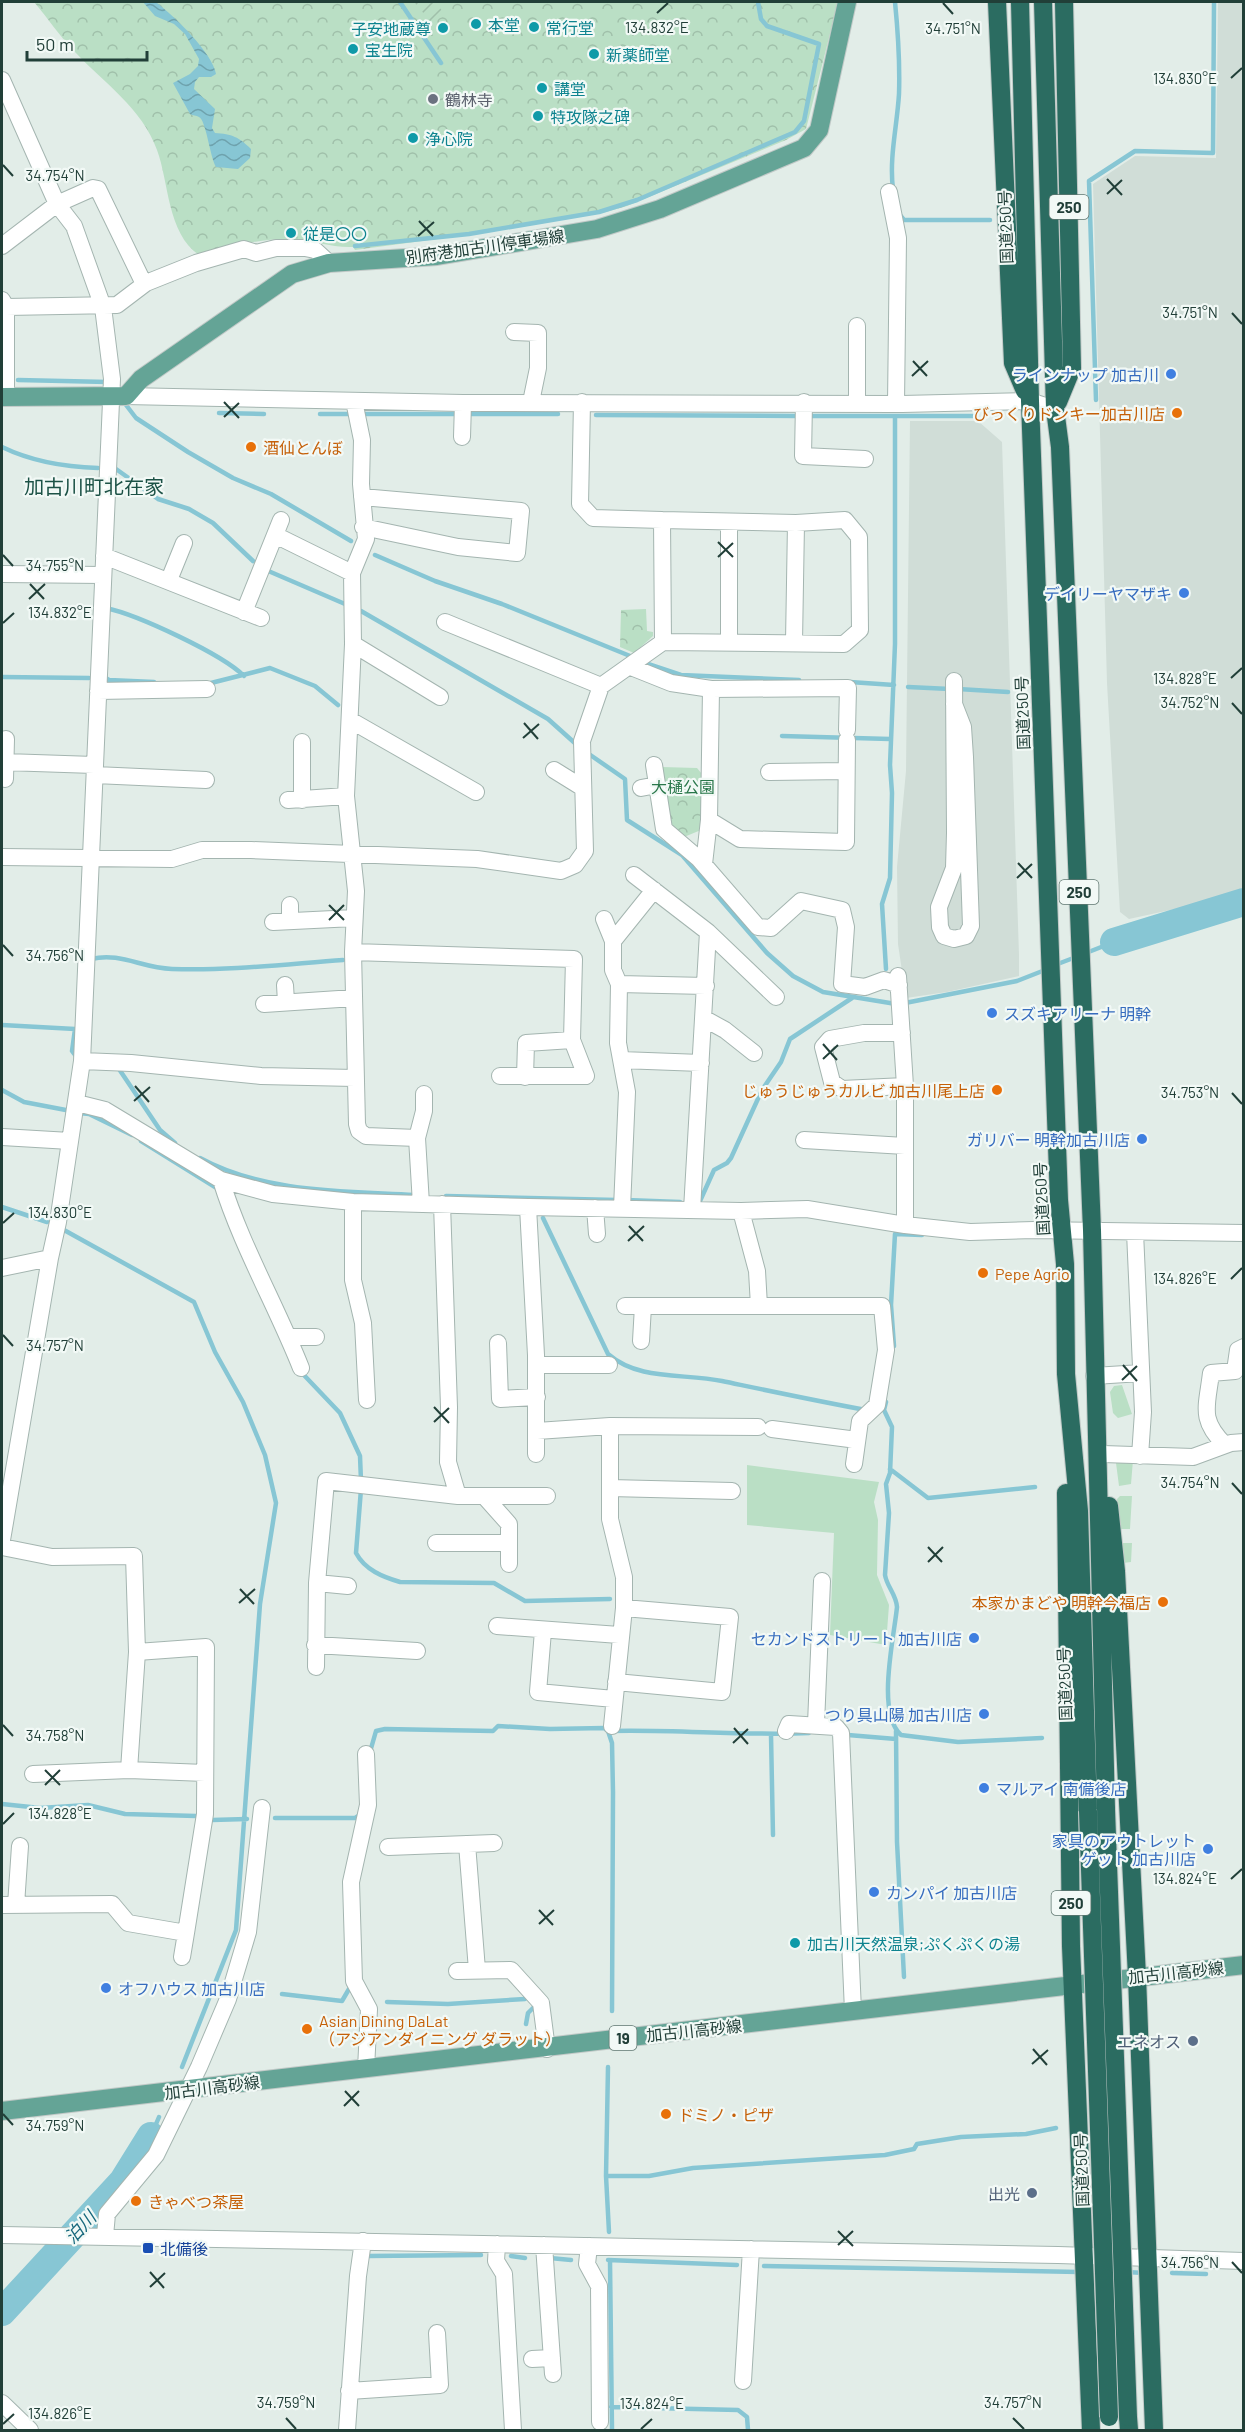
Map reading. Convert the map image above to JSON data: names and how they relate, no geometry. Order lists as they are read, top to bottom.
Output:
{
  "streets": {
    "highway": ["250", "国道250号"],
    "main road": ["別府港加古川停車場線", "加古川高砂線", "19"]
  },
  "crossings": [
    ["250", "国道250号"],
    ["250", "加古川高砂線"]
  ],
  "districts": ["加古川町北在家"],
  "water": ["泊川"],
  "parks": ["大樋公園"],
  "places": {
    "other": [
      "本堂",
      "常行堂",
      "子安地蔵尊",
      "宝生院",
      "新薬師堂",
      "講堂",
      "鶴林寺",
      "特攻隊之碑",
      "浄心院",
      "従是〇〇",
      "ラインナップ 加古川",
      "びっくりドンキー加古川店",
      "酒仙とんぼ",
      "デイリーヤマザキ",
      "スズキアリーナ 明幹",
      "じゅうじゅうカルビ 加古川尾上店",
      "ガリバー 明幹加古川店",
      "Pepe Agrio",
      "本家かまどや 明幹今福店",
      "セカンドストリート 加古川店",
      "つり具山陽 加古川店",
      "マルアイ 南備後店",
      "家具のアウトレット ゲット 加古川店",
      "カンパイ 加古川店",
      "加古川天然温泉;ぷくぷくの湯",
      "オフハウス 加古川店",
      "Asian Dining DaLat （アジアンダイニング ダラット）",
      "エネオス",
      "ドミノ・ピザ",
      "出光",
      "きゃべつ茶屋"
    ],
    "transit": ["北備後"]
  },
  "scale_bar": "50 m",
  "coordinates": [
    "134.832°E",
    "34.751°N",
    "134.830°E",
    "34.754°N",
    "34.755°N",
    "134.828°E",
    "34.752°N",
    "34.756°N",
    "34.753°N",
    "134.826°E",
    "34.757°N",
    "34.758°N",
    "134.824°E",
    "34.759°N"
  ]
}
